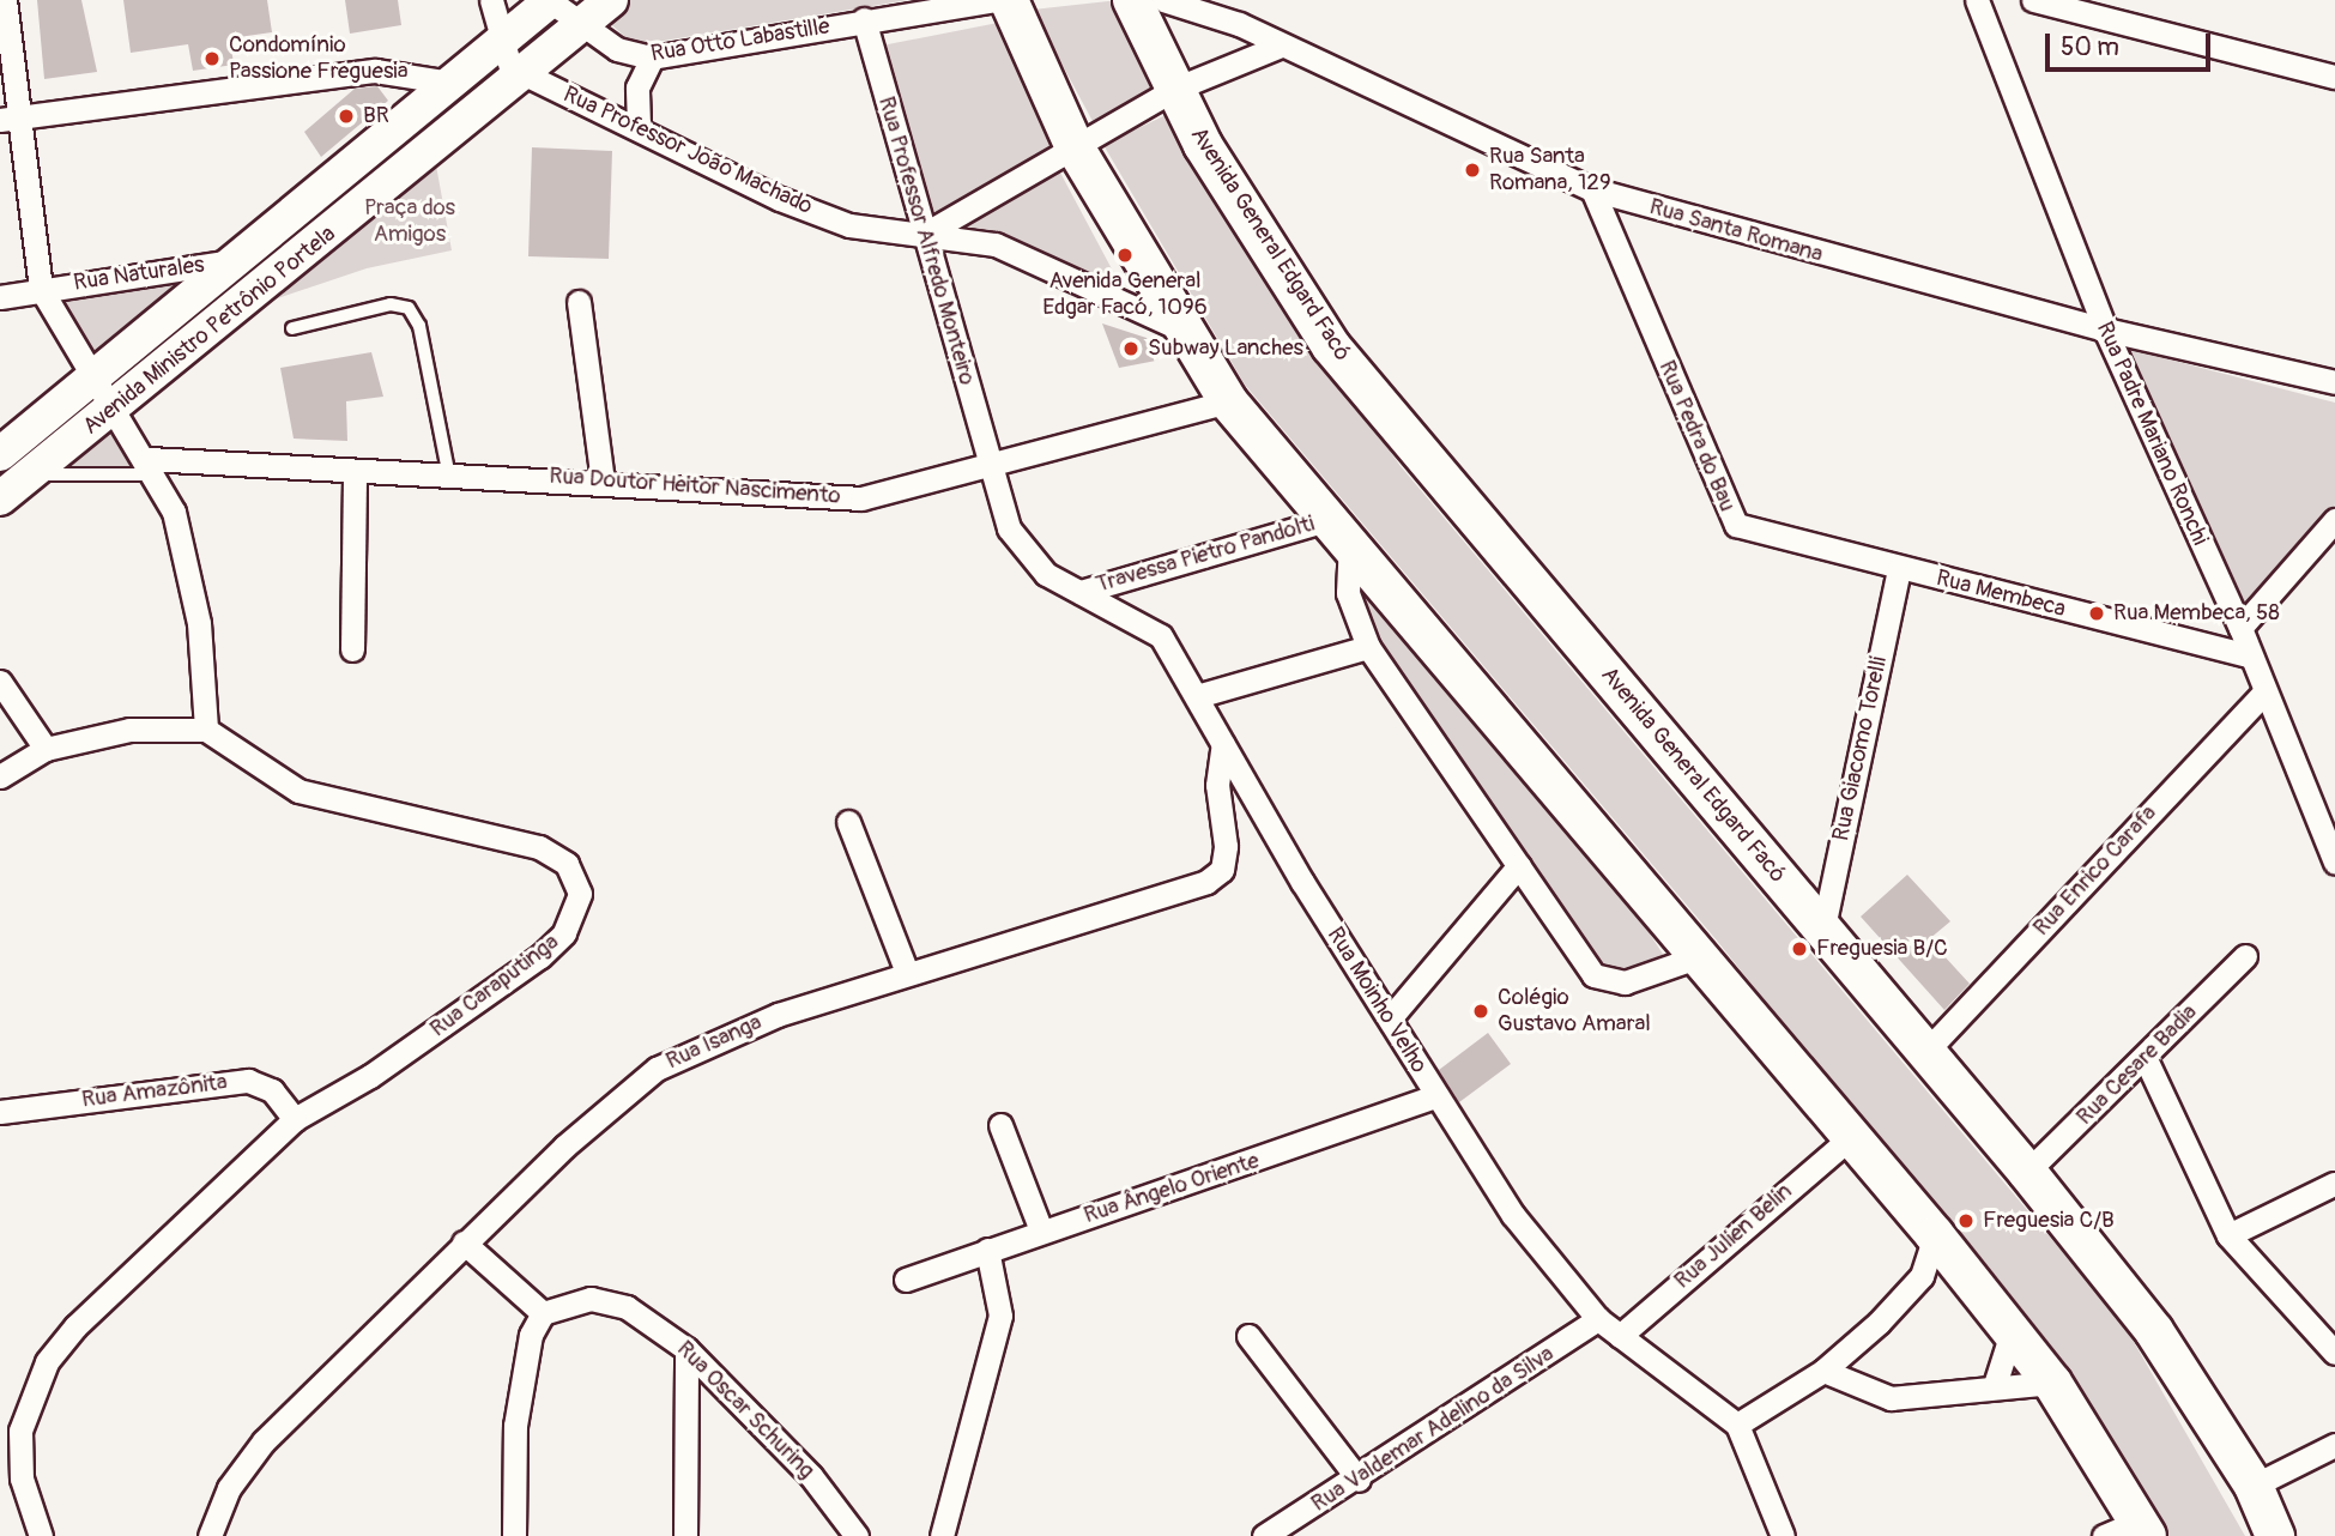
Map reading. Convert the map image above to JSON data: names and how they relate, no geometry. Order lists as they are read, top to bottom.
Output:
{
  "streets": {
    "main road": ["Avenida General Edgard Facó", "Avenida Ministro Petrônio Portela"],
    "street": [
      "Rua Otto Labastille",
      "Rua Professor João Machado",
      "Rua Santa Romana",
      "Rua Professor Alfredo Monteiro",
      "Rua Naturales",
      "Rua Padre Mariano Ronchi",
      "Rua Pedra do Bau",
      "Rua Doutor Heitor Nascimento",
      "Travessa Pietro Pandolti",
      "Rua Membeca",
      "Rua Giacomo Torelli",
      "Rua Enrico Carafa",
      "Rua Caraputinga",
      "Rua Moinho Velho",
      "Rua Isanga",
      "Rua Cesare Badia",
      "Rua Amazônita",
      "Rua Ângelo Oriente",
      "Rua Julien Belin",
      "Rua Oscar Schuring",
      "Rua Valdemar Adelino da Silva"
    ]
  },
  "crossings": [
    ["Rua Otto Labastille", "Rua Professor Alfredo Monteiro"],
    ["Rua Otto Labastille", "Avenida Ministro Petrônio Portela"],
    ["Rua Professor João Machado", "Rua Professor Alfredo Monteiro"],
    ["Rua Professor João Machado", "Avenida Ministro Petrônio Portela"],
    ["Rua Santa Romana", "Rua Padre Mariano Ronchi"],
    ["Rua Santa Romana", "Rua Pedra do Bau"],
    ["Rua Professor Alfredo Monteiro", "Rua Doutor Heitor Nascimento"],
    ["Rua Professor Alfredo Monteiro", "Rua Moinho Velho"],
    ["Avenida General Edgard Facó", "Rua Giacomo Torelli"],
    ["Avenida General Edgard Facó", "Rua Enrico Carafa"],
    ["Avenida General Edgard Facó", "Rua Cesare Badia"],
    ["Rua Naturales", "Avenida Ministro Petrônio Portela"],
    ["Rua Padre Mariano Ronchi", "Rua Membeca"],
    ["Rua Padre Mariano Ronchi", "Rua Enrico Carafa"],
    ["Rua Pedra do Bau", "Rua Membeca"],
    ["Rua Pedra do Bau", "Rua Giacomo Torelli"],
    ["Rua Doutor Heitor Nascimento", "Rua Moinho Velho"],
    ["Travessa Pietro Pandolti", "Rua Moinho Velho"],
    ["Rua Membeca", "Rua Giacomo Torelli"],
    ["Rua Caraputinga", "Rua Amazônita"],
    ["Rua Moinho Velho", "Rua Isanga"],
    ["Rua Moinho Velho", "Rua Ângelo Oriente"],
    ["Rua Moinho Velho", "Rua Julien Belin"],
    ["Rua Moinho Velho", "Rua Valdemar Adelino da Silva"]
  ],
  "parks": ["Praça dos Amigos"],
  "places": [
    "Condomínio Passione Freguesia",
    "BR",
    "Rua Santa Romana, 129",
    "Avenida General Edgar Facó, 1096",
    "Subway Lanches",
    "Rua Membeca, 58",
    "Freguesia B/C",
    "Colégio Gustavo Amaral",
    "Freguesia C/B"
  ],
  "scale_bar": "50 m"
}
